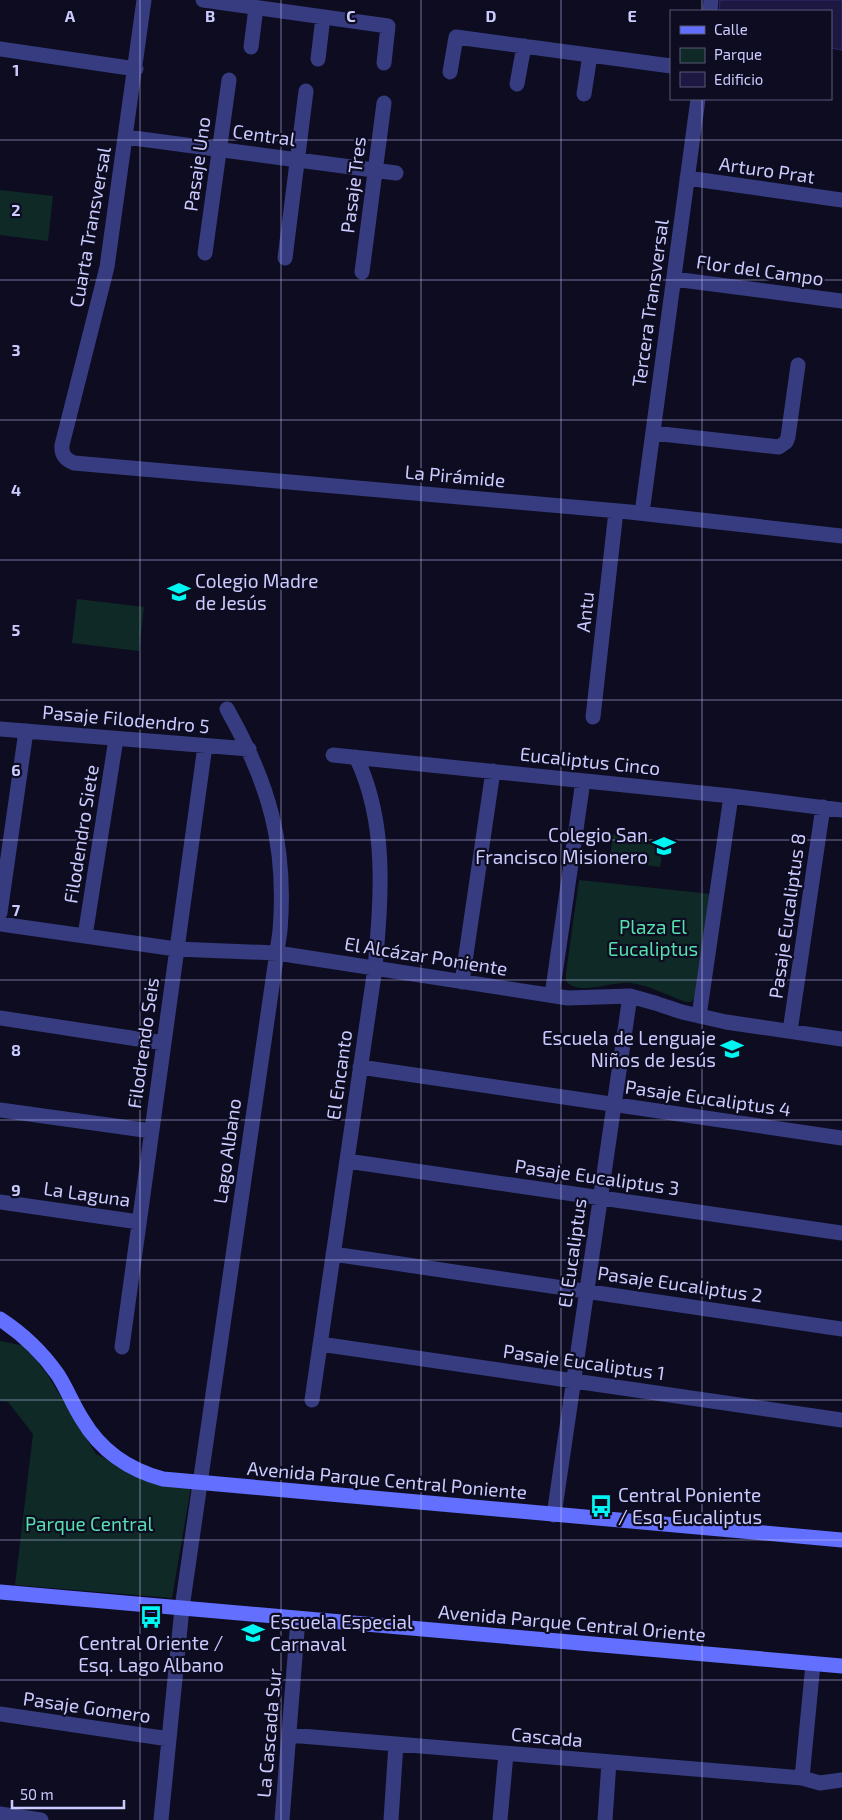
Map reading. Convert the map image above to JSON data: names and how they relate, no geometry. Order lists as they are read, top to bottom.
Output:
{
  "streets": {
    "street": [
      "Central",
      "Pasaje Uno",
      "Arturo Prat",
      "Pasaje Tres",
      "Cuarta Transversal",
      "Flor del Campo",
      "Tercera Transversal",
      "La Pirámide",
      "Antu",
      "Pasaje Filodendro 5",
      "Eucaliptus Cinco",
      "Filodendro Siete",
      "Pasaje Eucaliptus 8",
      "El Alcázar Poniente",
      "Filodrendo Seis",
      "El Encanto",
      "Pasaje Eucaliptus 4",
      "Lago Albano",
      "Pasaje Eucaliptus 3",
      "La Laguna",
      "El Eucaliptus",
      "Pasaje Eucaliptus 2",
      "Pasaje Eucaliptus 1",
      "Avenida Parque Central Poniente",
      "Avenida Parque Central Oriente",
      "Pasaje Gomero",
      "La Cascada Sur",
      "Cascada"
    ]
  },
  "crossings": [
    ["Central", "Pasaje Uno"],
    ["Central", "Pasaje Tres"],
    ["Central", "Cuarta Transversal"],
    ["Arturo Prat", "Tercera Transversal"],
    ["Cuarta Transversal", "La Pirámide"],
    ["Flor del Campo", "Tercera Transversal"],
    ["Tercera Transversal", "La Pirámide"],
    ["La Pirámide", "Antu"],
    ["Pasaje Filodendro 5", "Filodendro Siete"],
    ["Pasaje Filodendro 5", "Filodrendo Seis"],
    ["Pasaje Filodendro 5", "Lago Albano"],
    ["Eucaliptus Cinco", "Pasaje Eucaliptus 8"],
    ["Eucaliptus Cinco", "El Encanto"],
    ["Filodendro Siete", "El Alcázar Poniente"],
    ["Pasaje Eucaliptus 8", "El Alcázar Poniente"],
    ["El Alcázar Poniente", "Filodrendo Seis"],
    ["El Alcázar Poniente", "El Encanto"],
    ["El Alcázar Poniente", "Lago Albano"],
    ["El Alcázar Poniente", "El Eucaliptus"],
    ["Filodrendo Seis", "La Laguna"],
    ["El Encanto", "Pasaje Eucaliptus 4"],
    ["El Encanto", "Pasaje Eucaliptus 3"],
    ["El Encanto", "Pasaje Eucaliptus 2"],
    ["El Encanto", "Pasaje Eucaliptus 1"],
    ["Pasaje Eucaliptus 4", "El Eucaliptus"],
    ["Lago Albano", "Avenida Parque Central Poniente"],
    ["Lago Albano", "Avenida Parque Central Oriente"],
    ["Lago Albano", "Pasaje Gomero"],
    ["Pasaje Eucaliptus 3", "El Eucaliptus"],
    ["El Eucaliptus", "Pasaje Eucaliptus 2"],
    ["El Eucaliptus", "Pasaje Eucaliptus 1"],
    ["El Eucaliptus", "Avenida Parque Central Poniente"],
    ["Avenida Parque Central Oriente", "La Cascada Sur"],
    ["La Cascada Sur", "Cascada"]
  ],
  "parks": ["Plaza El Eucaliptus", "Parque Central"],
  "places": {
    "school or university": [
      "Colegio Madre de Jesús",
      "Colegio San Francisco Misionero",
      "Escuela de Lenguaje Niños de Jesús",
      "Escuela Especial Carnaval"
    ],
    "bus stop": ["Central Poniente / Esq. Eucaliptus", "Central Oriente / Esq. Lago Albano"]
  },
  "legend": ["Calle", "Parque", "Edificio"],
  "scale_bar": "50 m",
  "grid": {
    "columns": [
      "A",
      "B",
      "C",
      "D",
      "E"
    ],
    "rows": [
      "1",
      "2",
      "3",
      "4",
      "5",
      "6",
      "7",
      "8",
      "9"
    ]
  }
}
